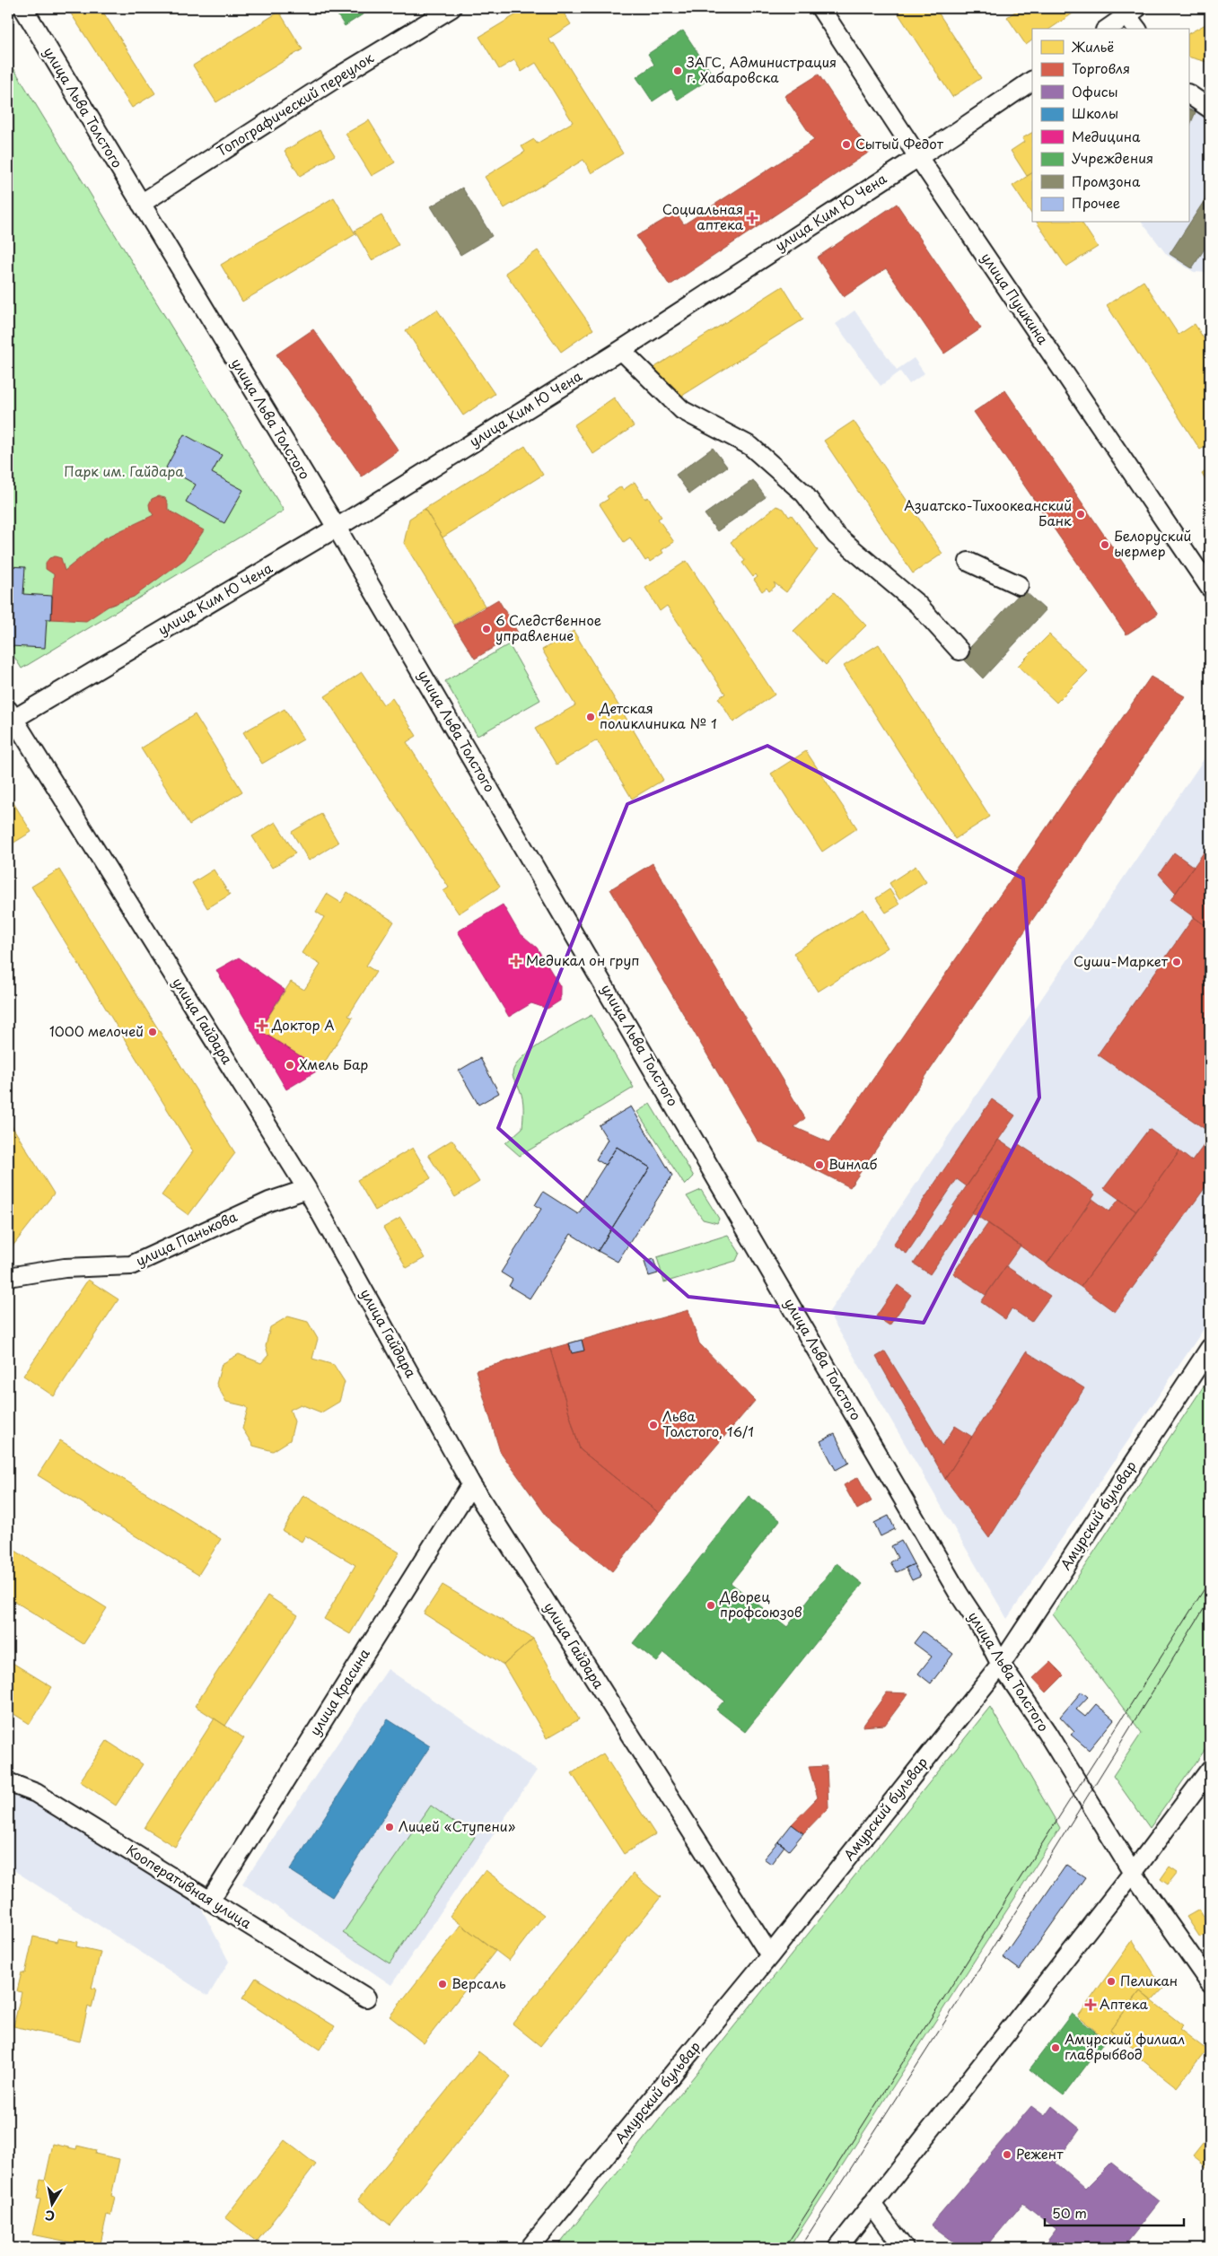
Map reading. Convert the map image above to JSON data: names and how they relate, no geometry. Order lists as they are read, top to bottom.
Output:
{
  "streets": {
    "street": [
      "Топографический переулок",
      "улица Льва Толстого",
      "улица Ким Ю Чена",
      "улица Пушкина",
      "улица Гайдара",
      "улица Панькова",
      "Амурский бульвар",
      "улица Красина",
      "Кооперативная улица"
    ]
  },
  "crossings": [
    ["Топографический переулок", "улица Льва Толстого"],
    ["улица Льва Толстого", "улица Ким Ю Чена"],
    ["улица Льва Толстого", "Амурский бульвар"],
    ["улица Ким Ю Чена", "улица Пушкина"],
    ["улица Ким Ю Чена", "улица Гайдара"],
    ["улица Гайдара", "улица Панькова"],
    ["улица Гайдара", "Амурский бульвар"],
    ["улица Гайдара", "улица Красина"],
    ["улица Красина", "Кооперативная улица"]
  ],
  "parks": ["Парк им. Гайдара"],
  "places": {
    "other": [
      "ЗАГС, Администрация г. Хабаровска",
      "Сытый Федот",
      "Азиатско-Тихоокеанский Банк",
      "Белоруский ыермер",
      "6 Следственное управление",
      "Детская поликлиника № 1",
      "Суши-Маркет",
      "1000 мелочей",
      "Хмель Бар",
      "Винлаб",
      "Льва Толстого, 16/1",
      "Дворец профсоюзов",
      "Лицей «Ступени»",
      "Пеликан",
      "Версаль",
      "Амурский филиал главрыбвод",
      "Режент"
    ],
    "health": [
      "Социальная аптека",
      "Медикал он груп",
      "Доктор А",
      "Аптека"
    ]
  },
  "legend": [
    "Жильё",
    "Торговля",
    "Офисы",
    "Школы",
    "Медицина",
    "Учреждения",
    "Промзона",
    "Прочее"
  ],
  "scale_bar": "50 m",
  "north": "bottom"
}
